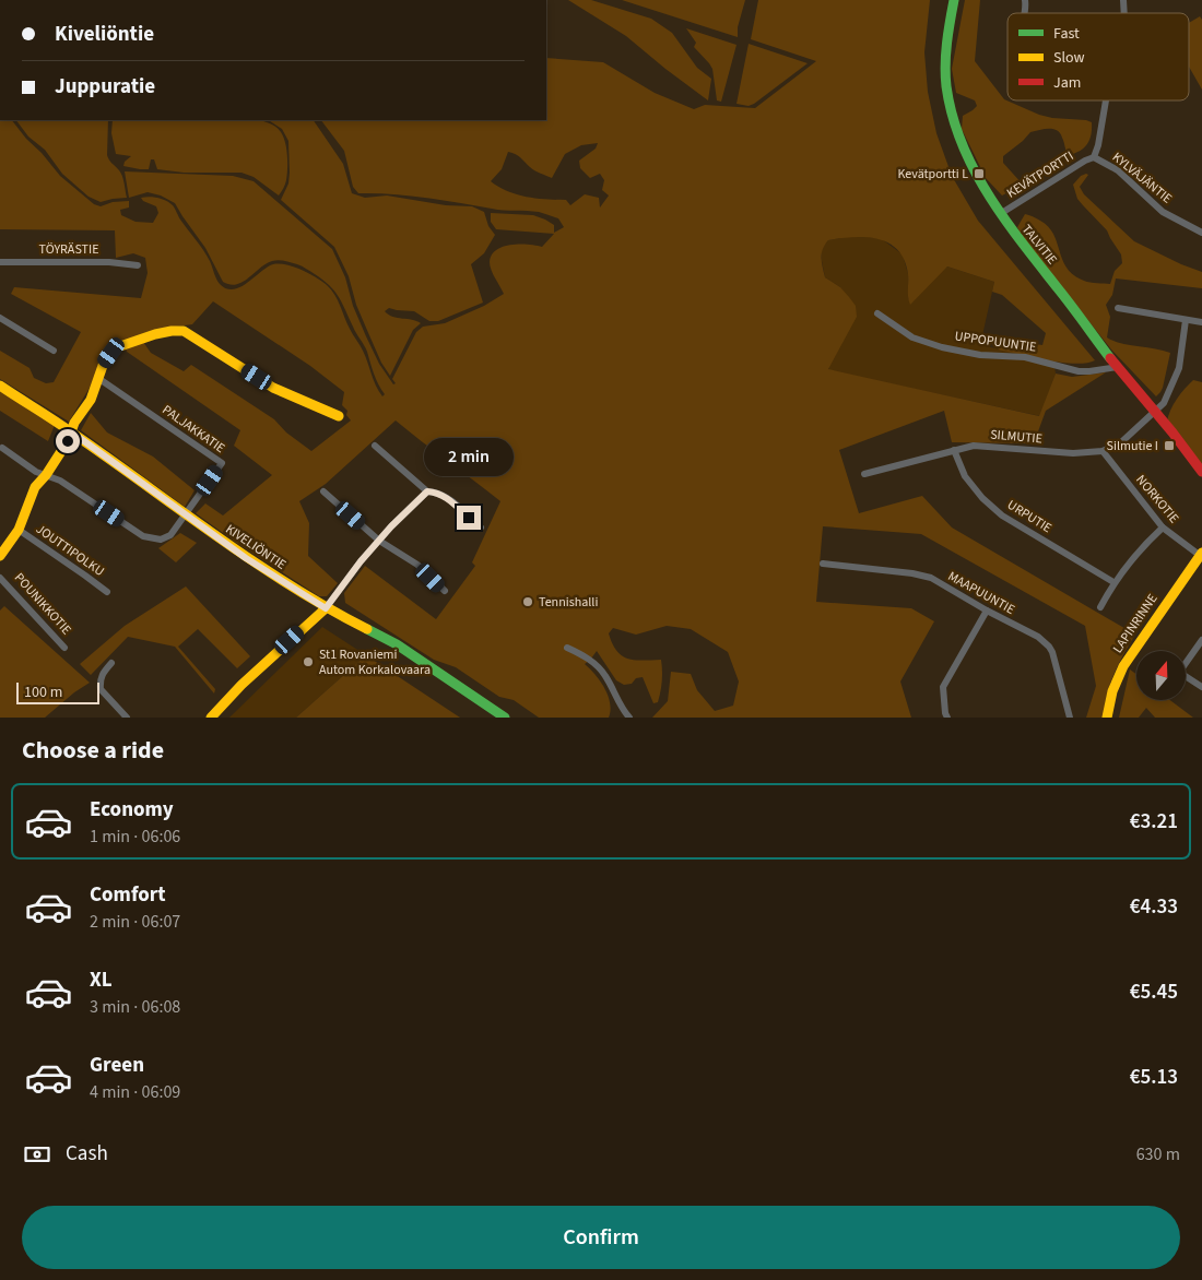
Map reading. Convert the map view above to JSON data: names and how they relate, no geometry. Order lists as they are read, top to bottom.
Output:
{
  "streets": {
    "street": [
      "KEVÄTPORTTI",
      "KYLVÄJÄNTIE",
      "TALVITIE",
      "TÖYRÄSTIE",
      "UPPOPUUNTIE",
      "PALJAKKATIE",
      "SILMUTIE",
      "NORKOTIE",
      "URPUTIE",
      "KIVELIÖNTIE",
      "JOUTTIPOLKU",
      "MAAPUUNTIE",
      "POUNIKKOTIE",
      "LAPINRINNE"
    ]
  },
  "crossings": [
    ["KEVÄTPORTTI", "KYLVÄJÄNTIE"],
    ["KEVÄTPORTTI", "TALVITIE"],
    ["TALVITIE", "UPPOPUUNTIE"],
    ["TALVITIE", "SILMUTIE"],
    ["PALJAKKATIE", "KIVELIÖNTIE"],
    ["SILMUTIE", "NORKOTIE"],
    ["SILMUTIE", "URPUTIE"],
    ["NORKOTIE", "LAPINRINNE"]
  ],
  "places": {
    "transit": ["Kevätportti L", "Silmutie I"],
    "other": ["Tennishalli", "St1 Rovaniemi Autom Korkalovaara"]
  },
  "legend": ["Fast", "Slow", "Jam"],
  "scale_bar": "100 m",
  "north": "top",
  "page": {
    "banner": ["Kiveliöntie", "Juppuratie"],
    "bubble": "2 min",
    "scale": "100 m",
    "heading": "Choose a ride",
    "list": [
      {
        "name": "Economy",
        "note": "1 min · 06:06",
        "value": "€3.21"
      },
      {
        "name": "Comfort",
        "note": "2 min · 06:07",
        "value": "€4.33"
      },
      {
        "name": "XL",
        "note": "3 min · 06:08",
        "value": "€5.45"
      },
      {
        "name": "Green",
        "note": "4 min · 06:09",
        "value": "€5.13"
      }
    ],
    "pay": ["Cash", "630 m"],
    "buttons": "Confirm"
  }
}
